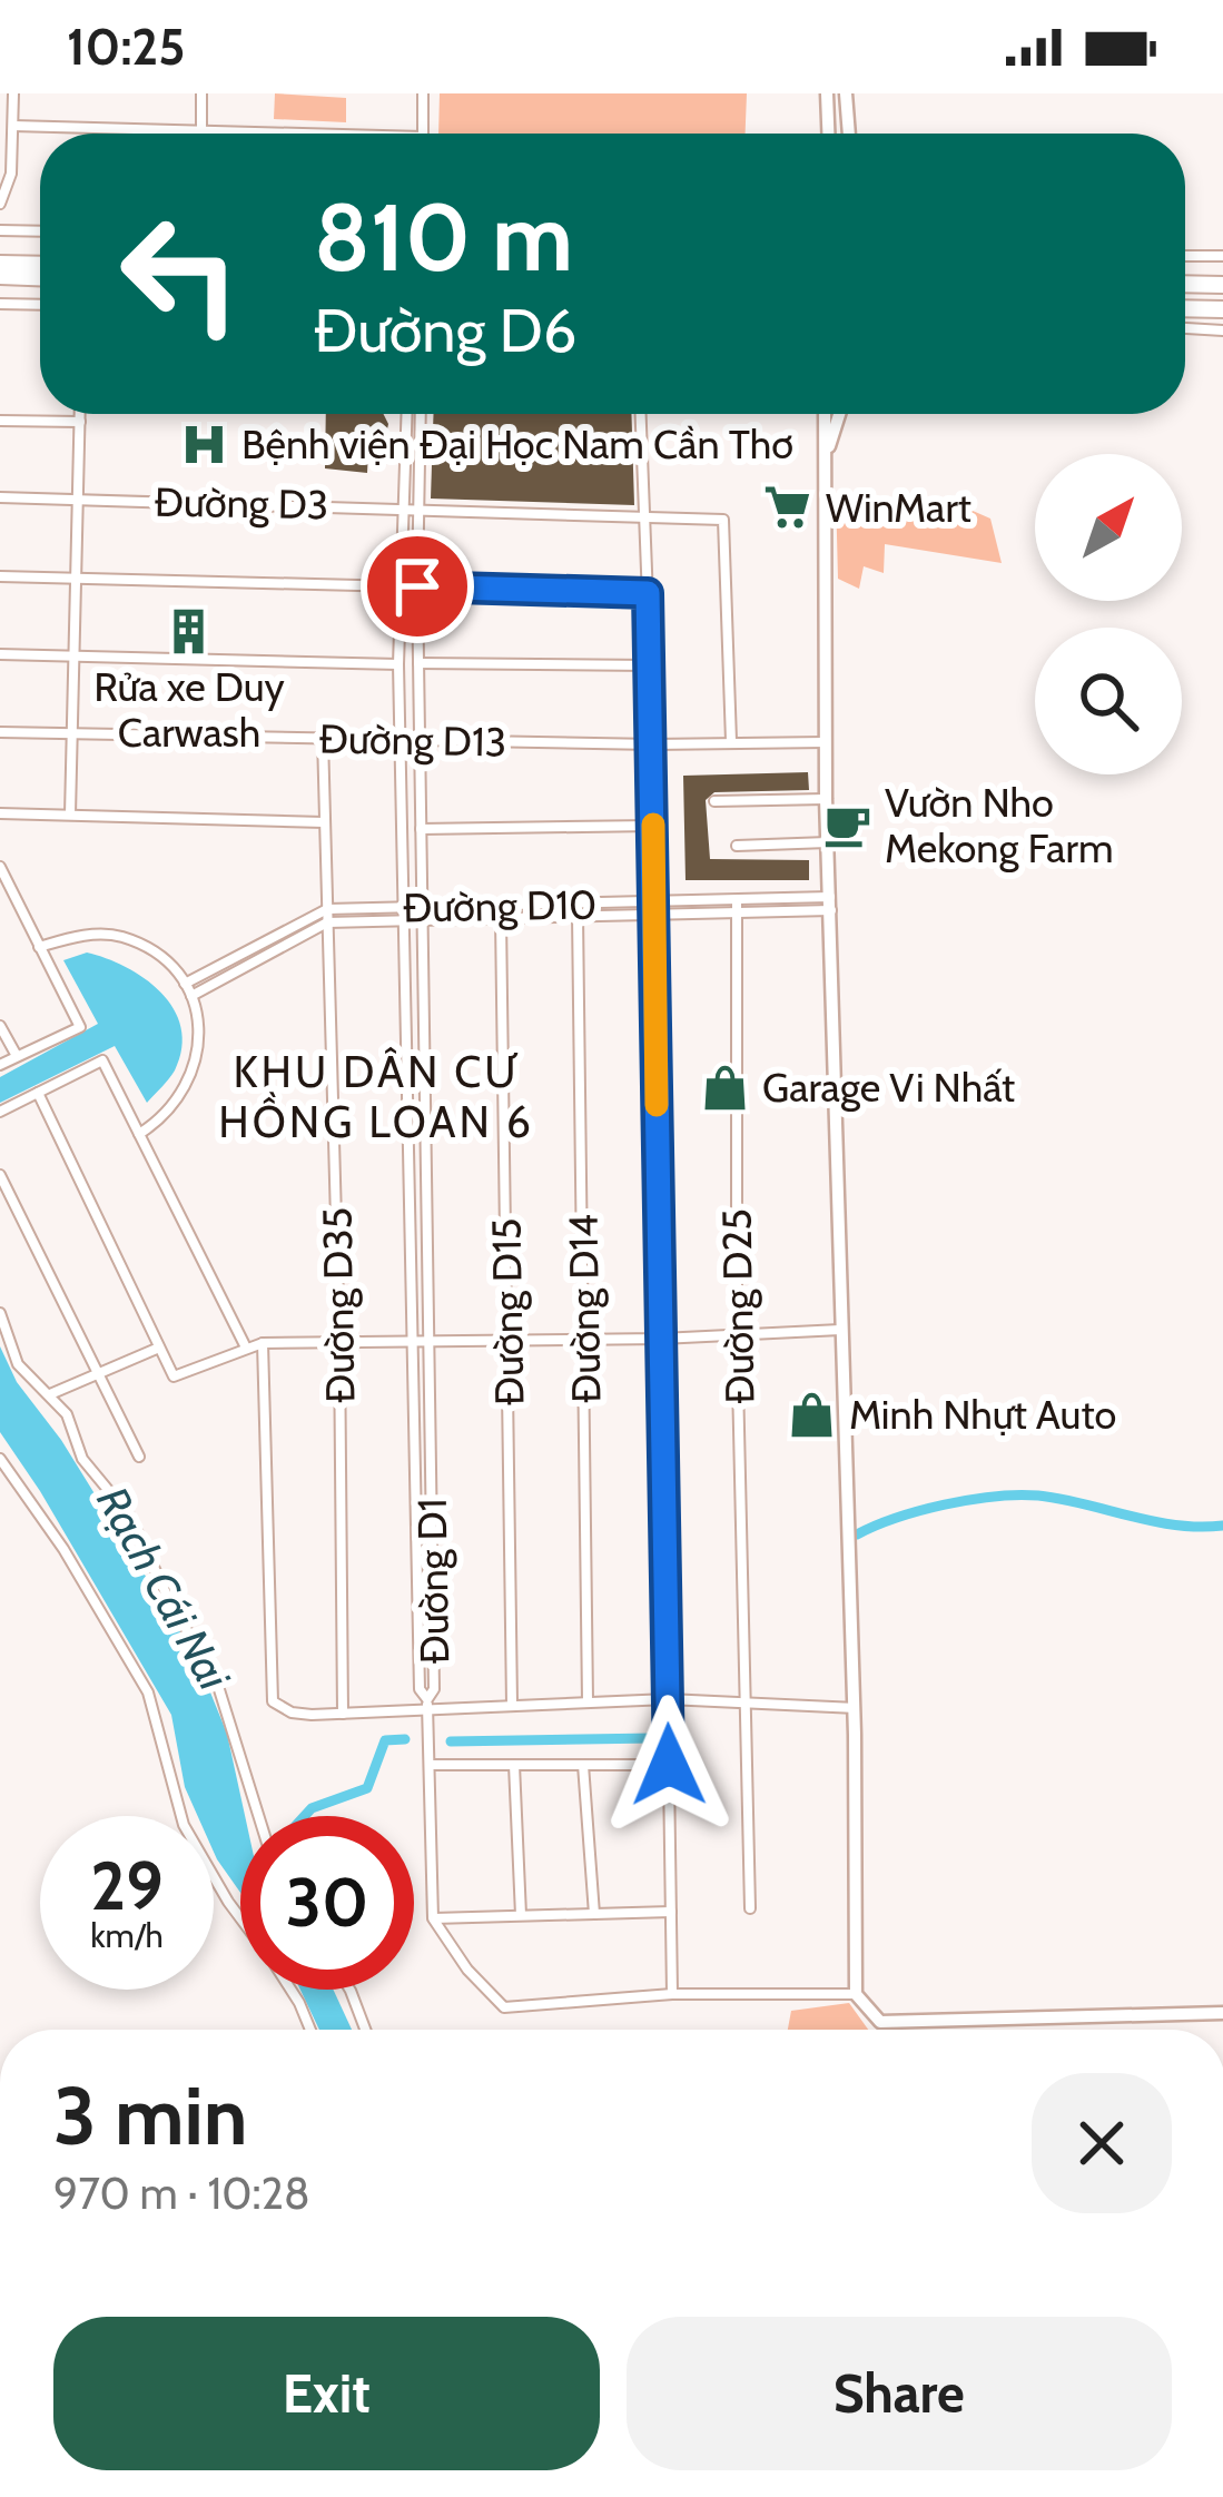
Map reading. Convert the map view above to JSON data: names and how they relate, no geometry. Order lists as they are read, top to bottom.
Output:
{
  "streets": {
    "street": [
      "Đường D3",
      "Đường D13",
      "Đường D10",
      "Đường D35",
      "Đường D25",
      "Đường D14",
      "Đường D15",
      "Đường D1"
    ]
  },
  "crossings": [
    ["Đường D3", "Đường D13"],
    ["Đường D3", "Đường D1"],
    ["Đường D13", "Đường D35"],
    ["Đường D13", "Đường D1"],
    ["Đường D10", "Đường D35"],
    ["Đường D10", "Đường D25"],
    ["Đường D10", "Đường D14"],
    ["Đường D10", "Đường D15"],
    ["Đường D10", "Đường D1"]
  ],
  "districts": ["KHU DÂN CƯ HỒNG LOAN 6"],
  "water": ["Rạch Cái Nai"],
  "places": {
    "hospital": ["Bệnh viện Đại Học Nam Cần Thơ"],
    "supermarket": ["WinMart"],
    "building": ["Rửa xe Duy Carwash"],
    "cafe": ["Vườn Nho Mekong Farm"],
    "shop": ["Garage Vi Nhất", "Minh Nhựt Auto"]
  },
  "north": "top right",
  "page": {
    "status": "10:25",
    "turn": ["810 m", "Đường D6"],
    "speed": "29 km/h",
    "limit": "30",
    "heading": ["3 min", "970 m · 10:28"],
    "buttons": ["Exit", "Share"]
  }
}
